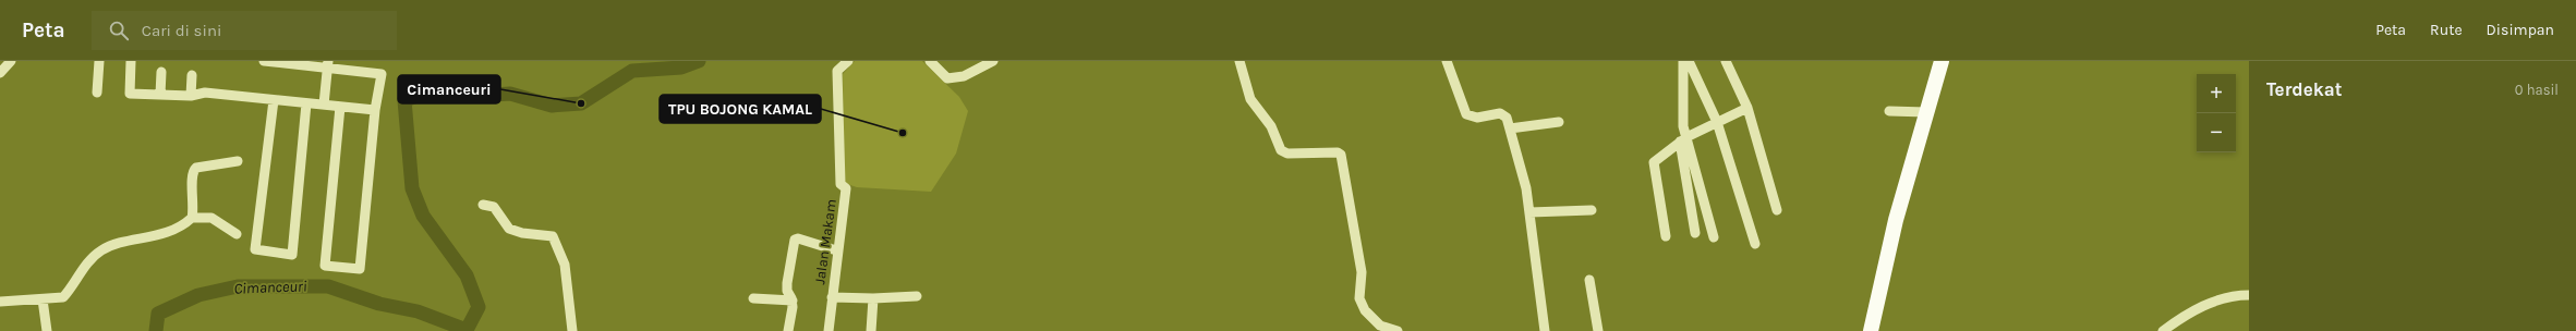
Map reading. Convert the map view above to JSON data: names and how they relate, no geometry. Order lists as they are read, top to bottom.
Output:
{
  "streets": {
    "street": ["Jalan Makam"]
  },
  "water": ["Cimanceuri"],
  "places": ["Cimanceuri", "TPU BOJONG KAMAL"],
  "page": {
    "header": "Peta",
    "search": "Cari di sini",
    "nav": ["Peta", "Rute", "Disimpan"],
    "heading": ["Terdekat", "0 hasil"],
    "map_buttons": ["+", "−"]
  }
}
